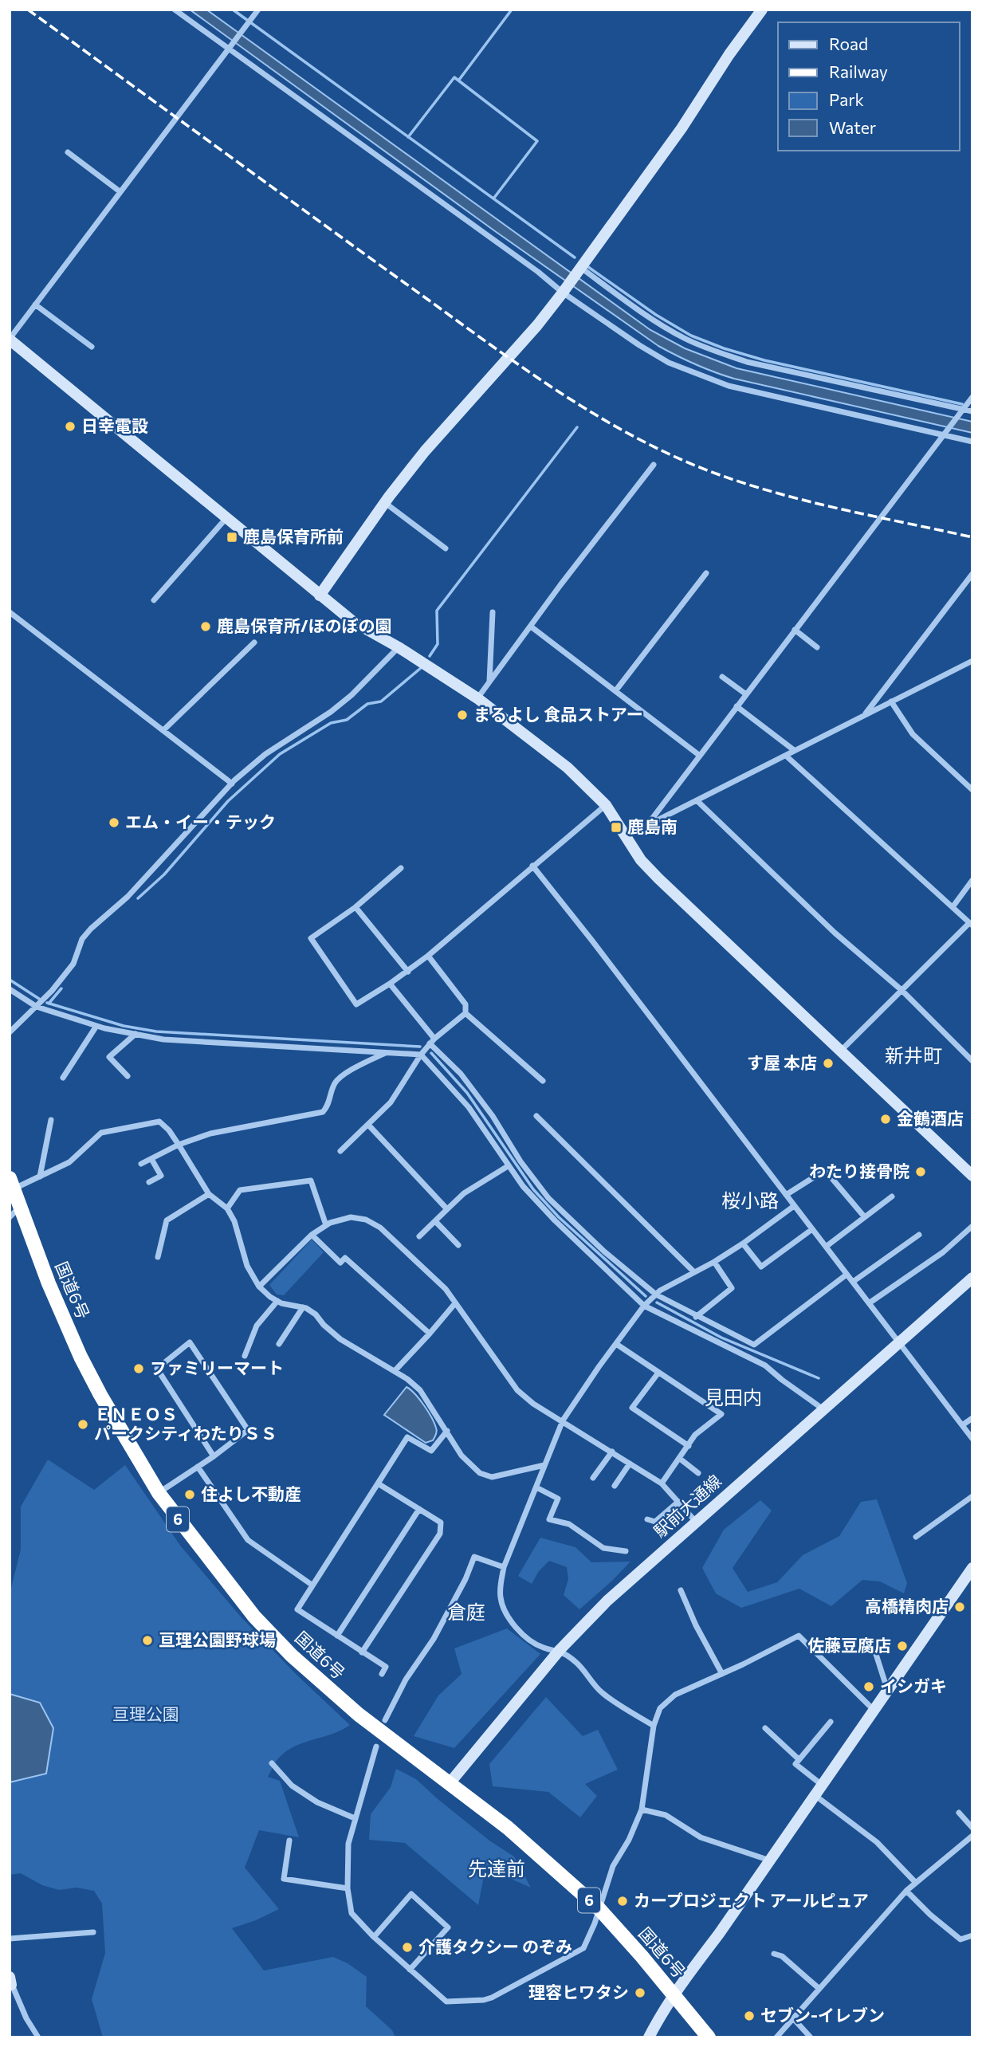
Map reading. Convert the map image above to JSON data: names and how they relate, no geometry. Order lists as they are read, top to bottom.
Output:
{
  "streets": {
    "highway": ["国道6号", "6"],
    "street": ["駅前大通線"]
  },
  "crossings": [
    ["国道6号", "駅前大通線"]
  ],
  "districts": [
    "新井町",
    "桜小路",
    "見田内",
    "倉庭",
    "先達前"
  ],
  "parks": ["亘理公園"],
  "places": {
    "other": [
      "日幸電設",
      "鹿島保育所/ほのぼの園",
      "まるよし 食品ストアー",
      "エム・イー・テック",
      "す屋 本店",
      "金鶴酒店",
      "わたり接骨院",
      "ファミリーマート",
      "ＥＮＥＯＳ パークシティわたりＳＳ",
      "住よし不動産",
      "高橋精肉店",
      "亘理公園野球場",
      "佐藤豆腐店",
      "イシガキ",
      "カープロジェクト アールピュア",
      "介護タクシー のぞみ",
      "理容ヒワタシ",
      "セブン-イレブン"
    ],
    "transit": ["鹿島保育所前", "鹿島南"]
  },
  "legend": [
    "Road",
    "Railway",
    "Park",
    "Water"
  ]
}
